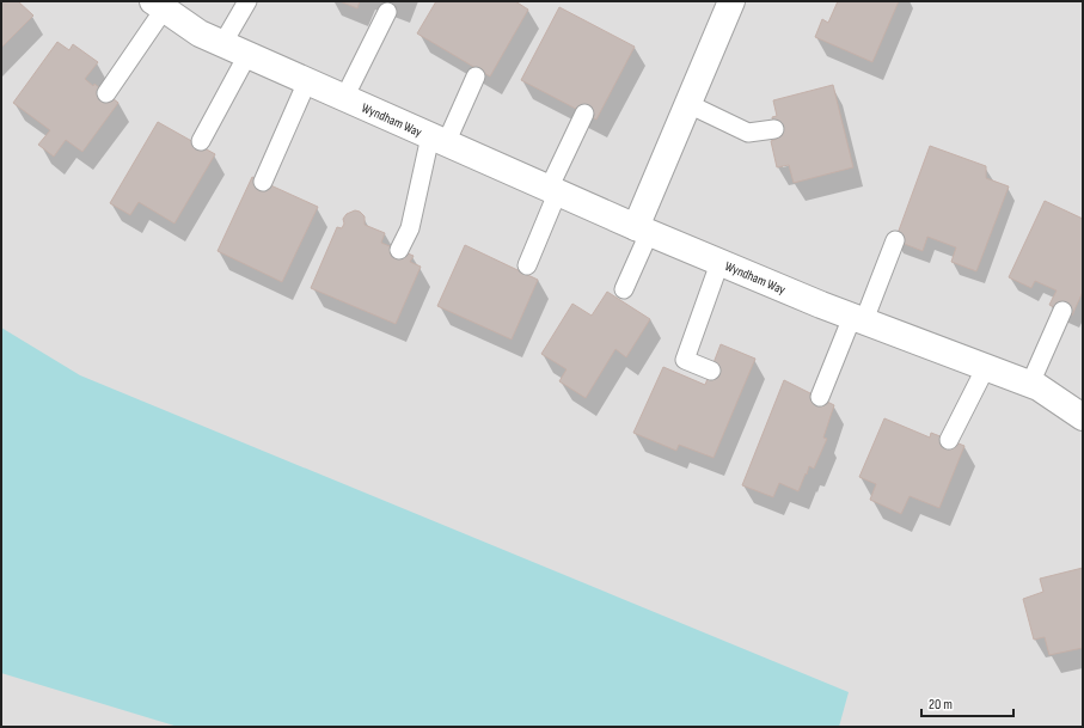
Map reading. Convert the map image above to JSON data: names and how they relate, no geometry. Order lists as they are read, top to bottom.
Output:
{
  "streets": {
    "street": ["Wyndham Way"]
  },
  "scale_bar": "20 m"
}
